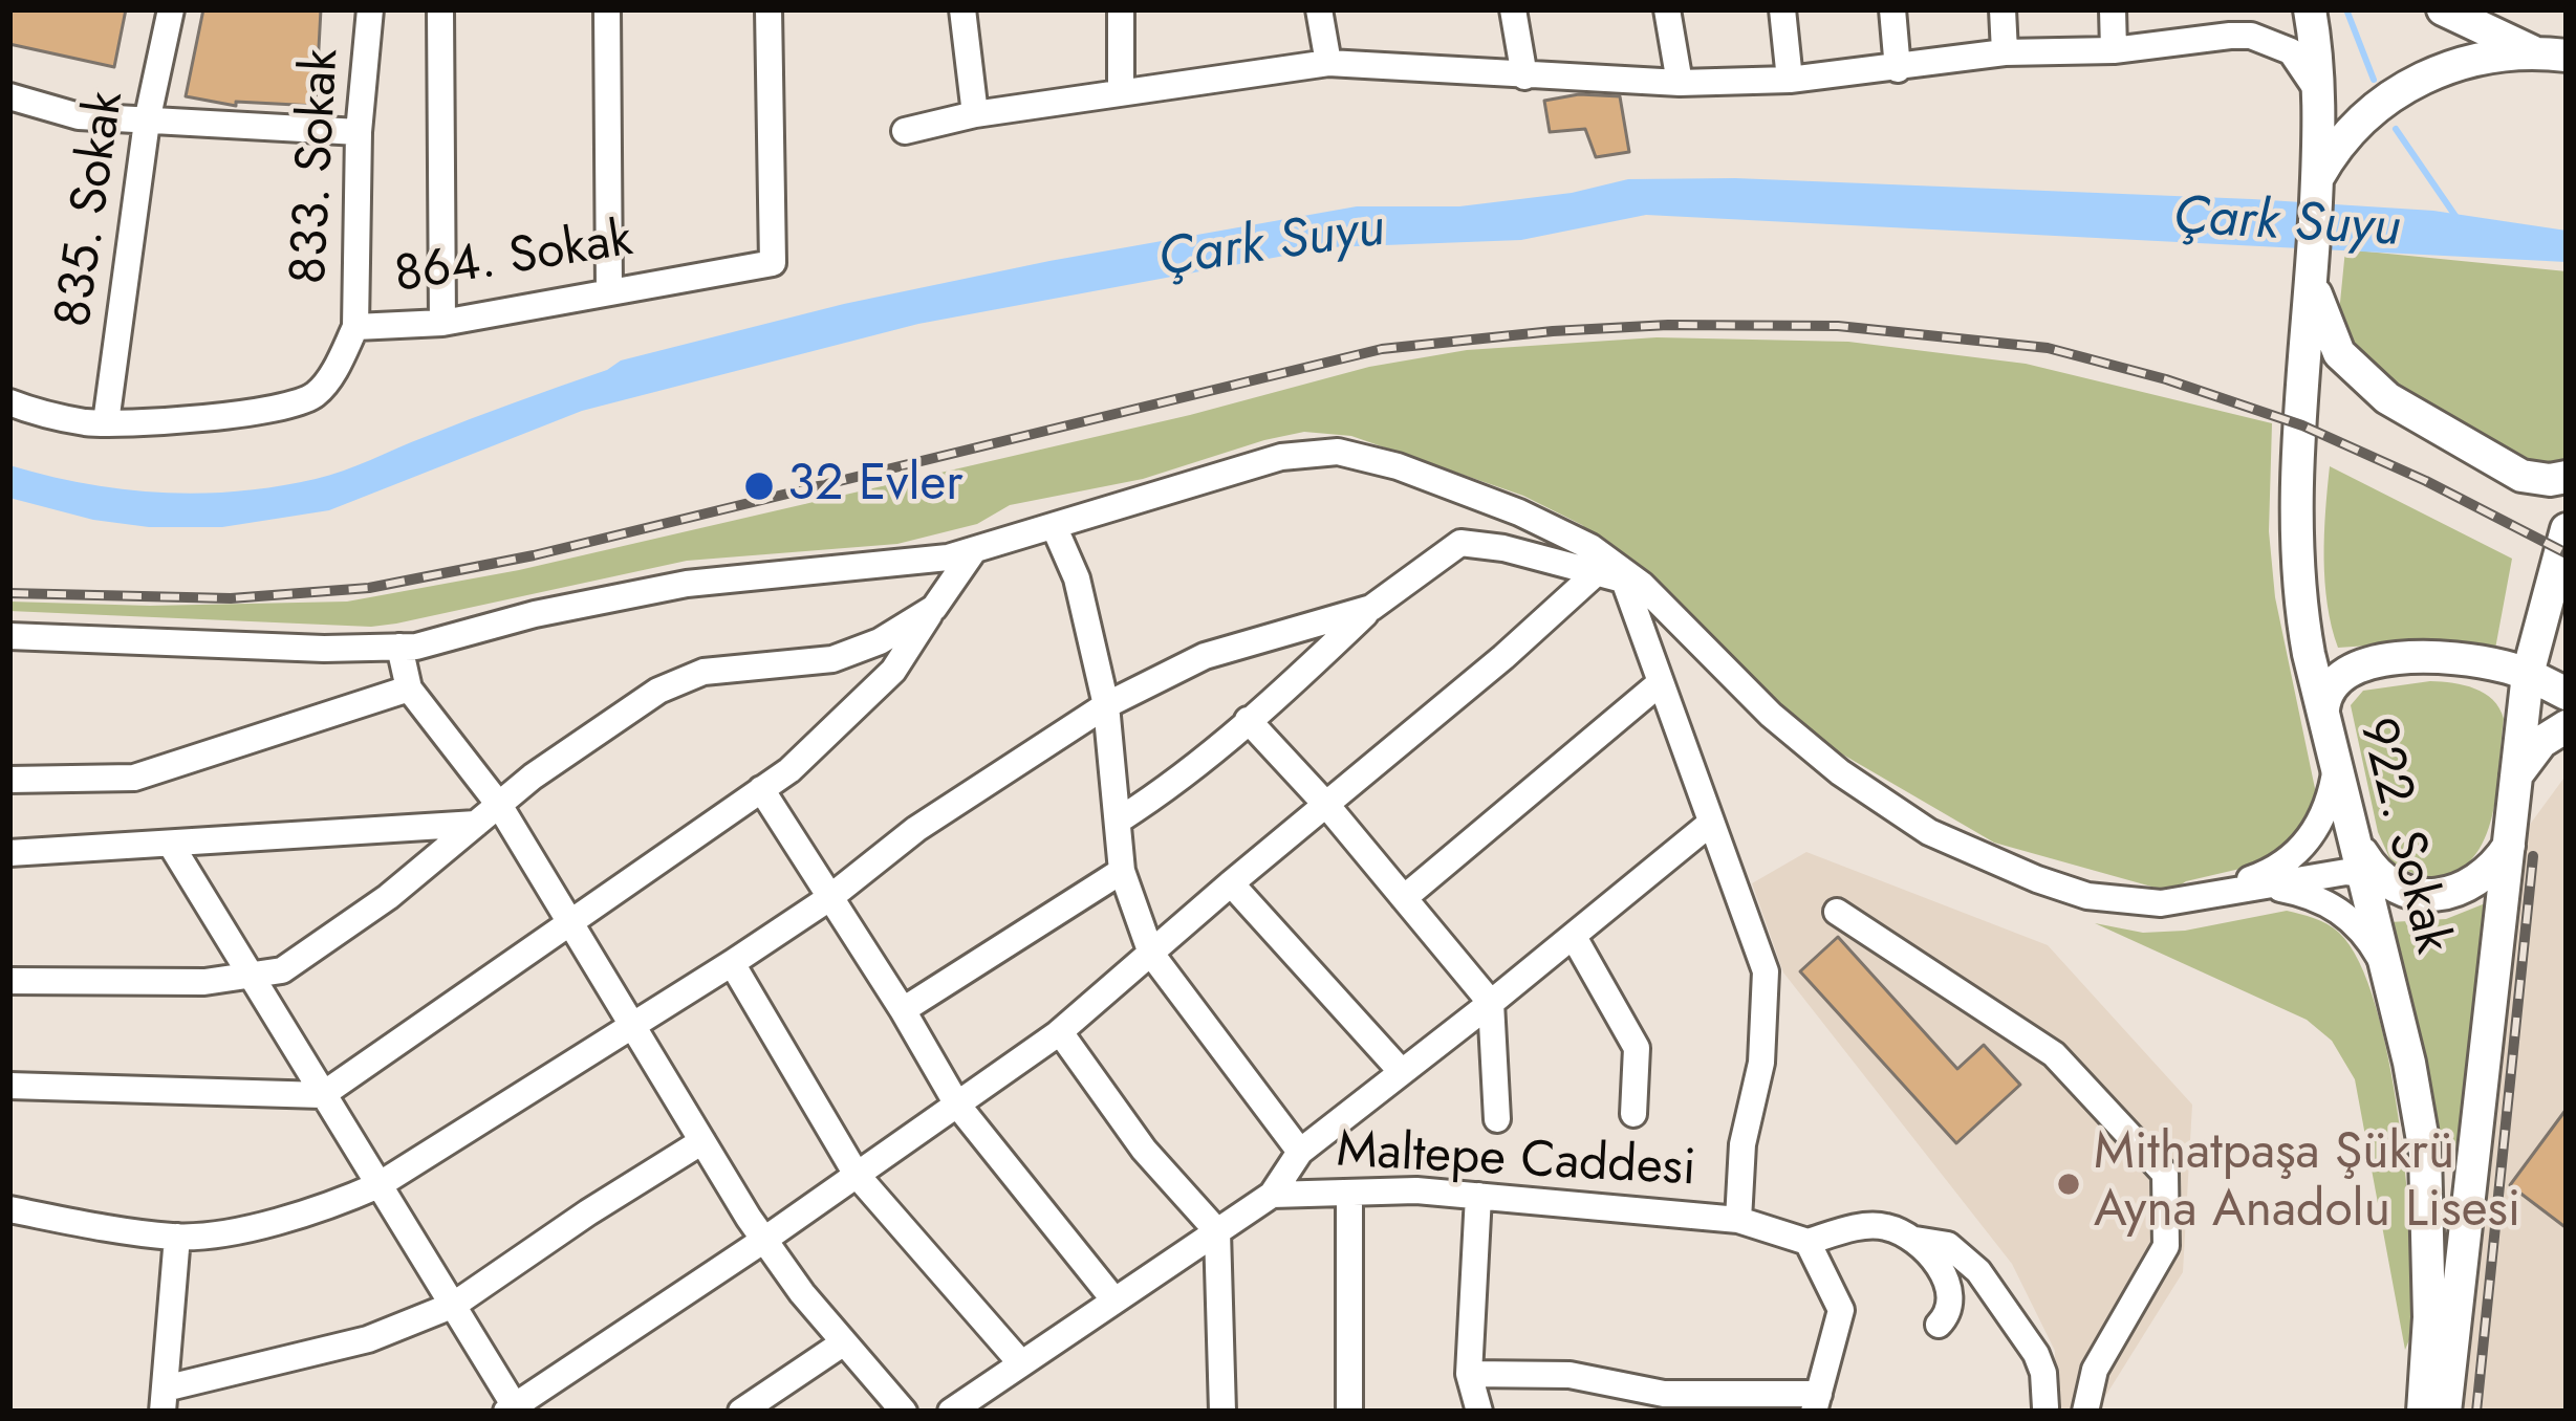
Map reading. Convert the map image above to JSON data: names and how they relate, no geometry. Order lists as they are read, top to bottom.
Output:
{
  "streets": {
    "main road": ["922. Sokak"],
    "street": [
      "833. Sokak",
      "835. Sokak",
      "864. Sokak",
      "Maltepe Caddesi"
    ]
  },
  "crossings": [
    ["833. Sokak", "864. Sokak"],
    ["835. Sokak", "864. Sokak"]
  ],
  "water": ["Çark Suyu"],
  "places": ["32 Evler", "Mithatpaşa Şükrü Ayna Anadolu Lisesi"]
}
